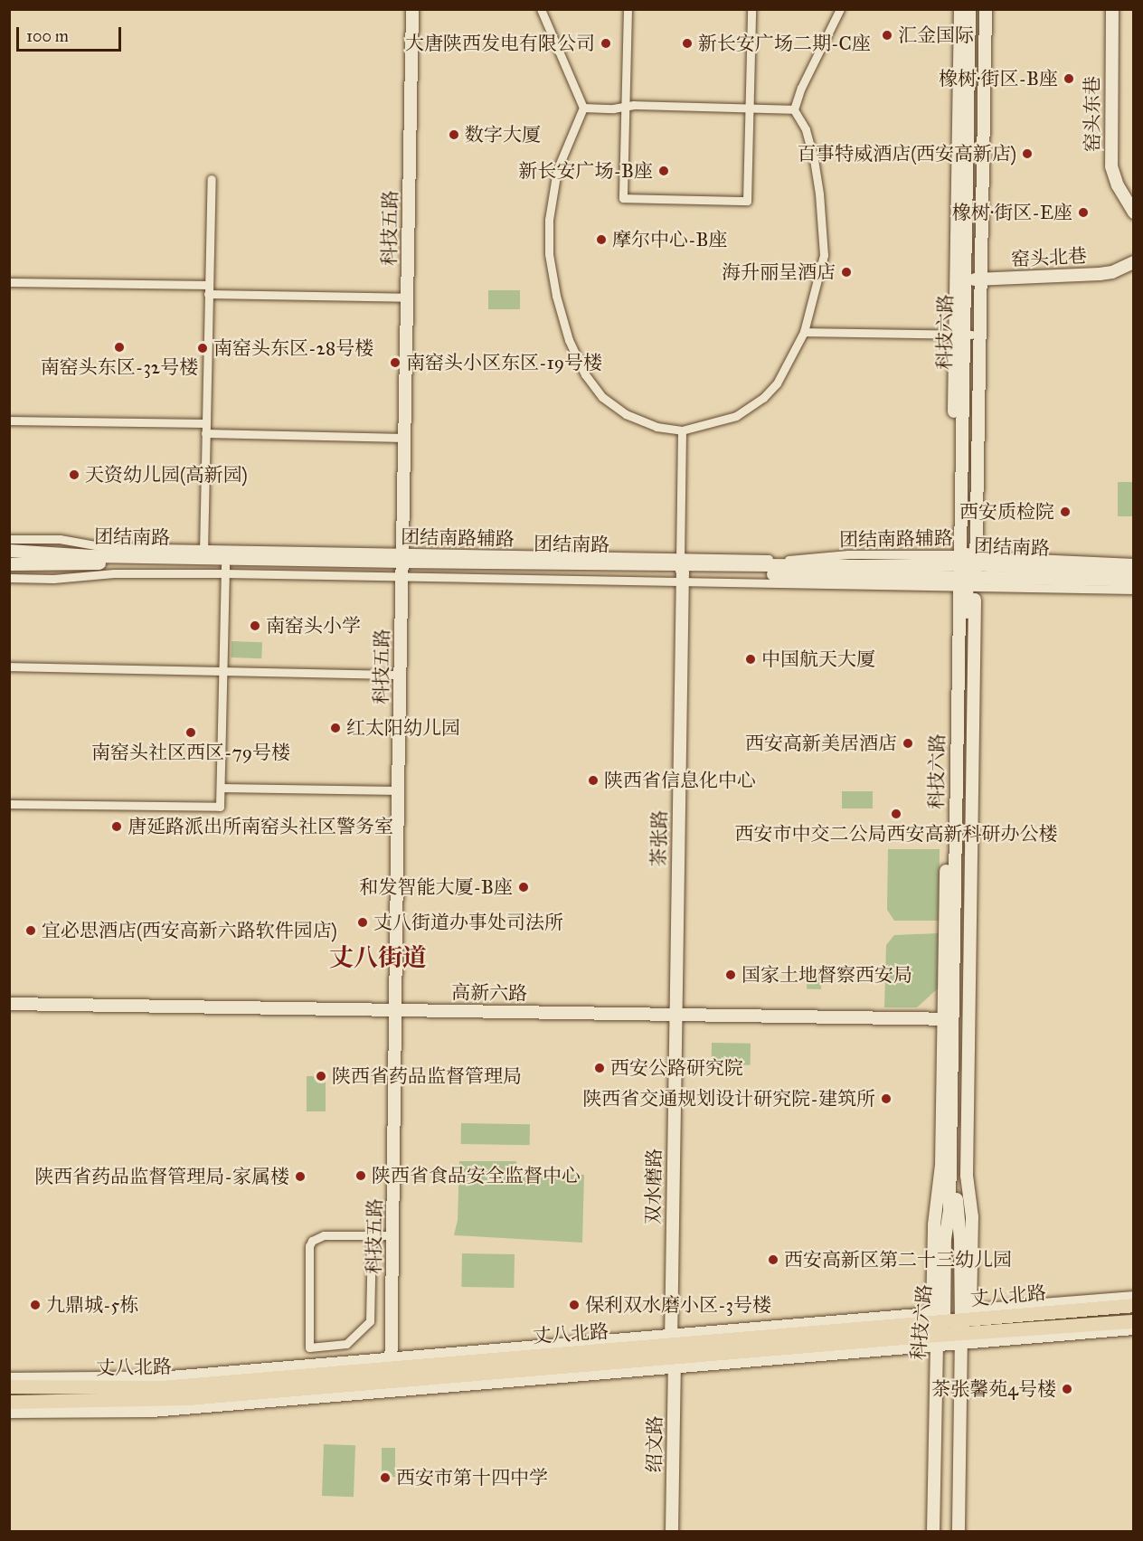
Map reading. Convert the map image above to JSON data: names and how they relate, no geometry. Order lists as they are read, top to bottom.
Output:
{
  "streets": {
    "main road": [
      "窑头东巷",
      "科技五路",
      "窑头北巷",
      "科技六路",
      "团结南路",
      "茶张路",
      "高新六路",
      "双水磨路",
      "丈八北路",
      "绍文路"
    ],
    "street": ["团结南路辅路"]
  },
  "crossings": [
    ["科技五路", "团结南路"],
    ["科技五路", "团结南路辅路"],
    ["科技五路", "高新六路"],
    ["科技五路", "丈八北路"],
    ["窑头北巷", "科技六路"],
    ["科技六路", "团结南路"],
    ["科技六路", "团结南路辅路"],
    ["科技六路", "高新六路"],
    ["科技六路", "丈八北路"],
    ["团结南路", "团结南路辅路"],
    ["团结南路", "茶张路"],
    ["团结南路辅路", "茶张路"],
    ["茶张路", "高新六路"],
    ["茶张路", "双水磨路"],
    ["高新六路", "双水磨路"],
    ["双水磨路", "丈八北路"],
    ["双水磨路", "绍文路"],
    ["丈八北路", "绍文路"]
  ],
  "districts": ["丈八街道"],
  "places": [
    "汇金国际",
    "大唐陕西发电有限公司",
    "新长安广场二期-C座",
    "橡树·街区-B座",
    "数字大厦",
    "百事特威酒店(西安高新店)",
    "新长安广场-B座",
    "橡树·街区-E座",
    "摩尔中心-B座",
    "海升丽呈酒店",
    "南窑头东区-32号楼",
    "南窑头东区-28号楼",
    "南窑头小区东区-19号楼",
    "天资幼儿园(高新园)",
    "西安质检院",
    "南窑头小学",
    "中国航天大厦",
    "红太阳幼儿园",
    "南窑头社区西区-79号楼",
    "西安高新美居酒店",
    "陕西省信息化中心",
    "西安市中交二公局西安高新科研办公楼",
    "唐延路派出所南窑头社区警务室",
    "和发智能大厦-B座",
    "丈八街道办事处司法所",
    "宜必思酒店(西安高新六路软件园店)",
    "国家土地督察西安局",
    "西安公路研究院",
    "陕西省药品监督管理局",
    "陕西省交通规划设计研究院-建筑所",
    "陕西省食品安全监督中心",
    "陕西省药品监督管理局-家属楼",
    "西安高新区第二十三幼儿园",
    "九鼎城-5栋",
    "保利双水磨小区-3号楼",
    "茶张馨苑4号楼",
    "西安市第十四中学"
  ],
  "scale_bar": "100 m"
}
